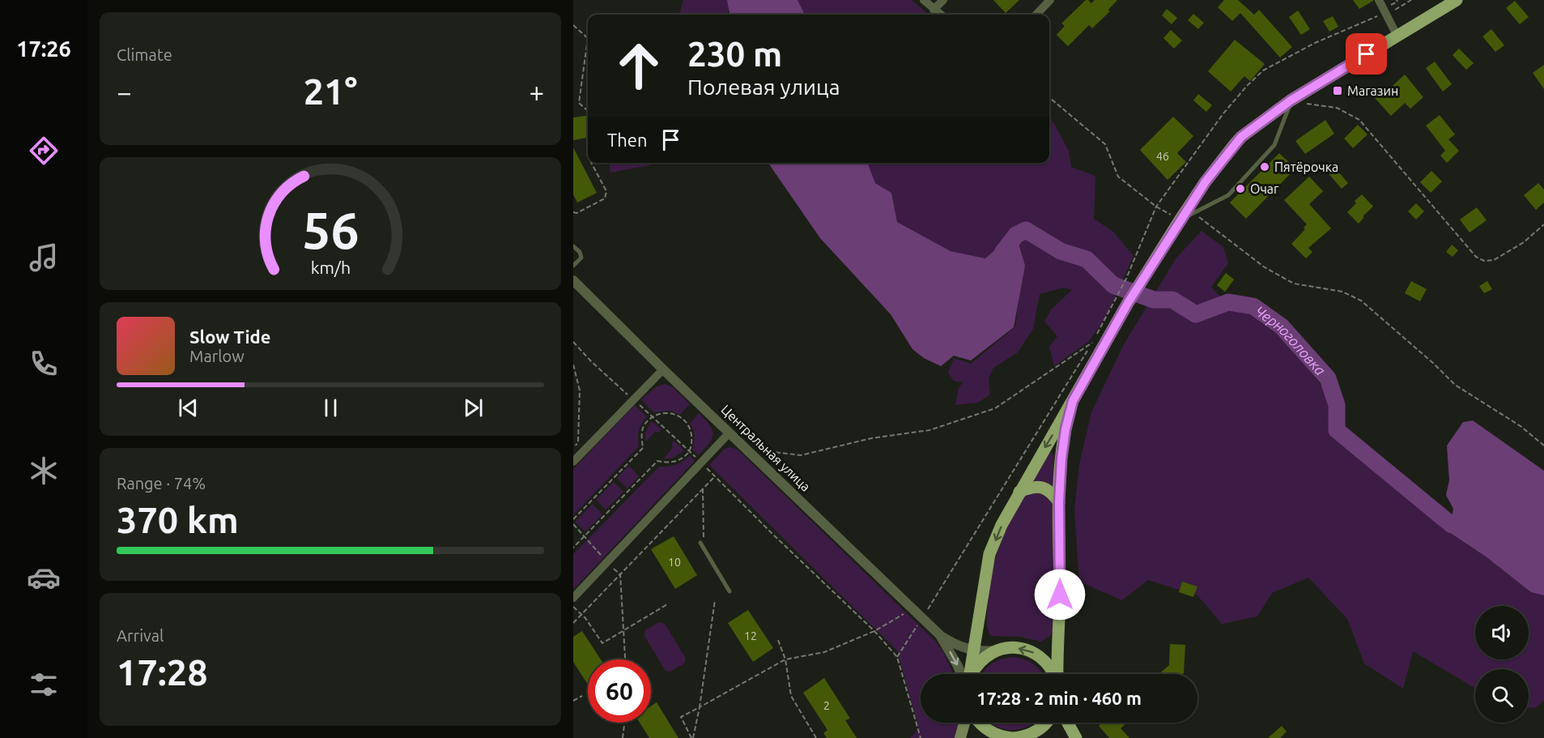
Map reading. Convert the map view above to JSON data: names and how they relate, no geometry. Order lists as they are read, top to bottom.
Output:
{
  "streets": {
    "street": ["Центральная улица"]
  },
  "water": ["Черноголовка"],
  "places": {
    "transit": ["Магазин"],
    "other": ["Пятёрочка", "Очаг"]
  },
  "house_numbers": [
    "46",
    "10",
    "12",
    "2"
  ],
  "page": {
    "tabs": "17:26",
    "tile": [
      "Climate",
      ["Range · 74%", "370 km"],
      ["Arrival", "17:28"]
    ],
    "turn": ["230 m", "Полевая улица"],
    "heat": ["−", "21°", "+"],
    "then": "Then",
    "song": ["Slow Tide", "Marlow"],
    "limit": "60",
    "trip": "17:28 · 2 min · 460 m",
    "gauge": ["56", "km/h"]
  }
}
